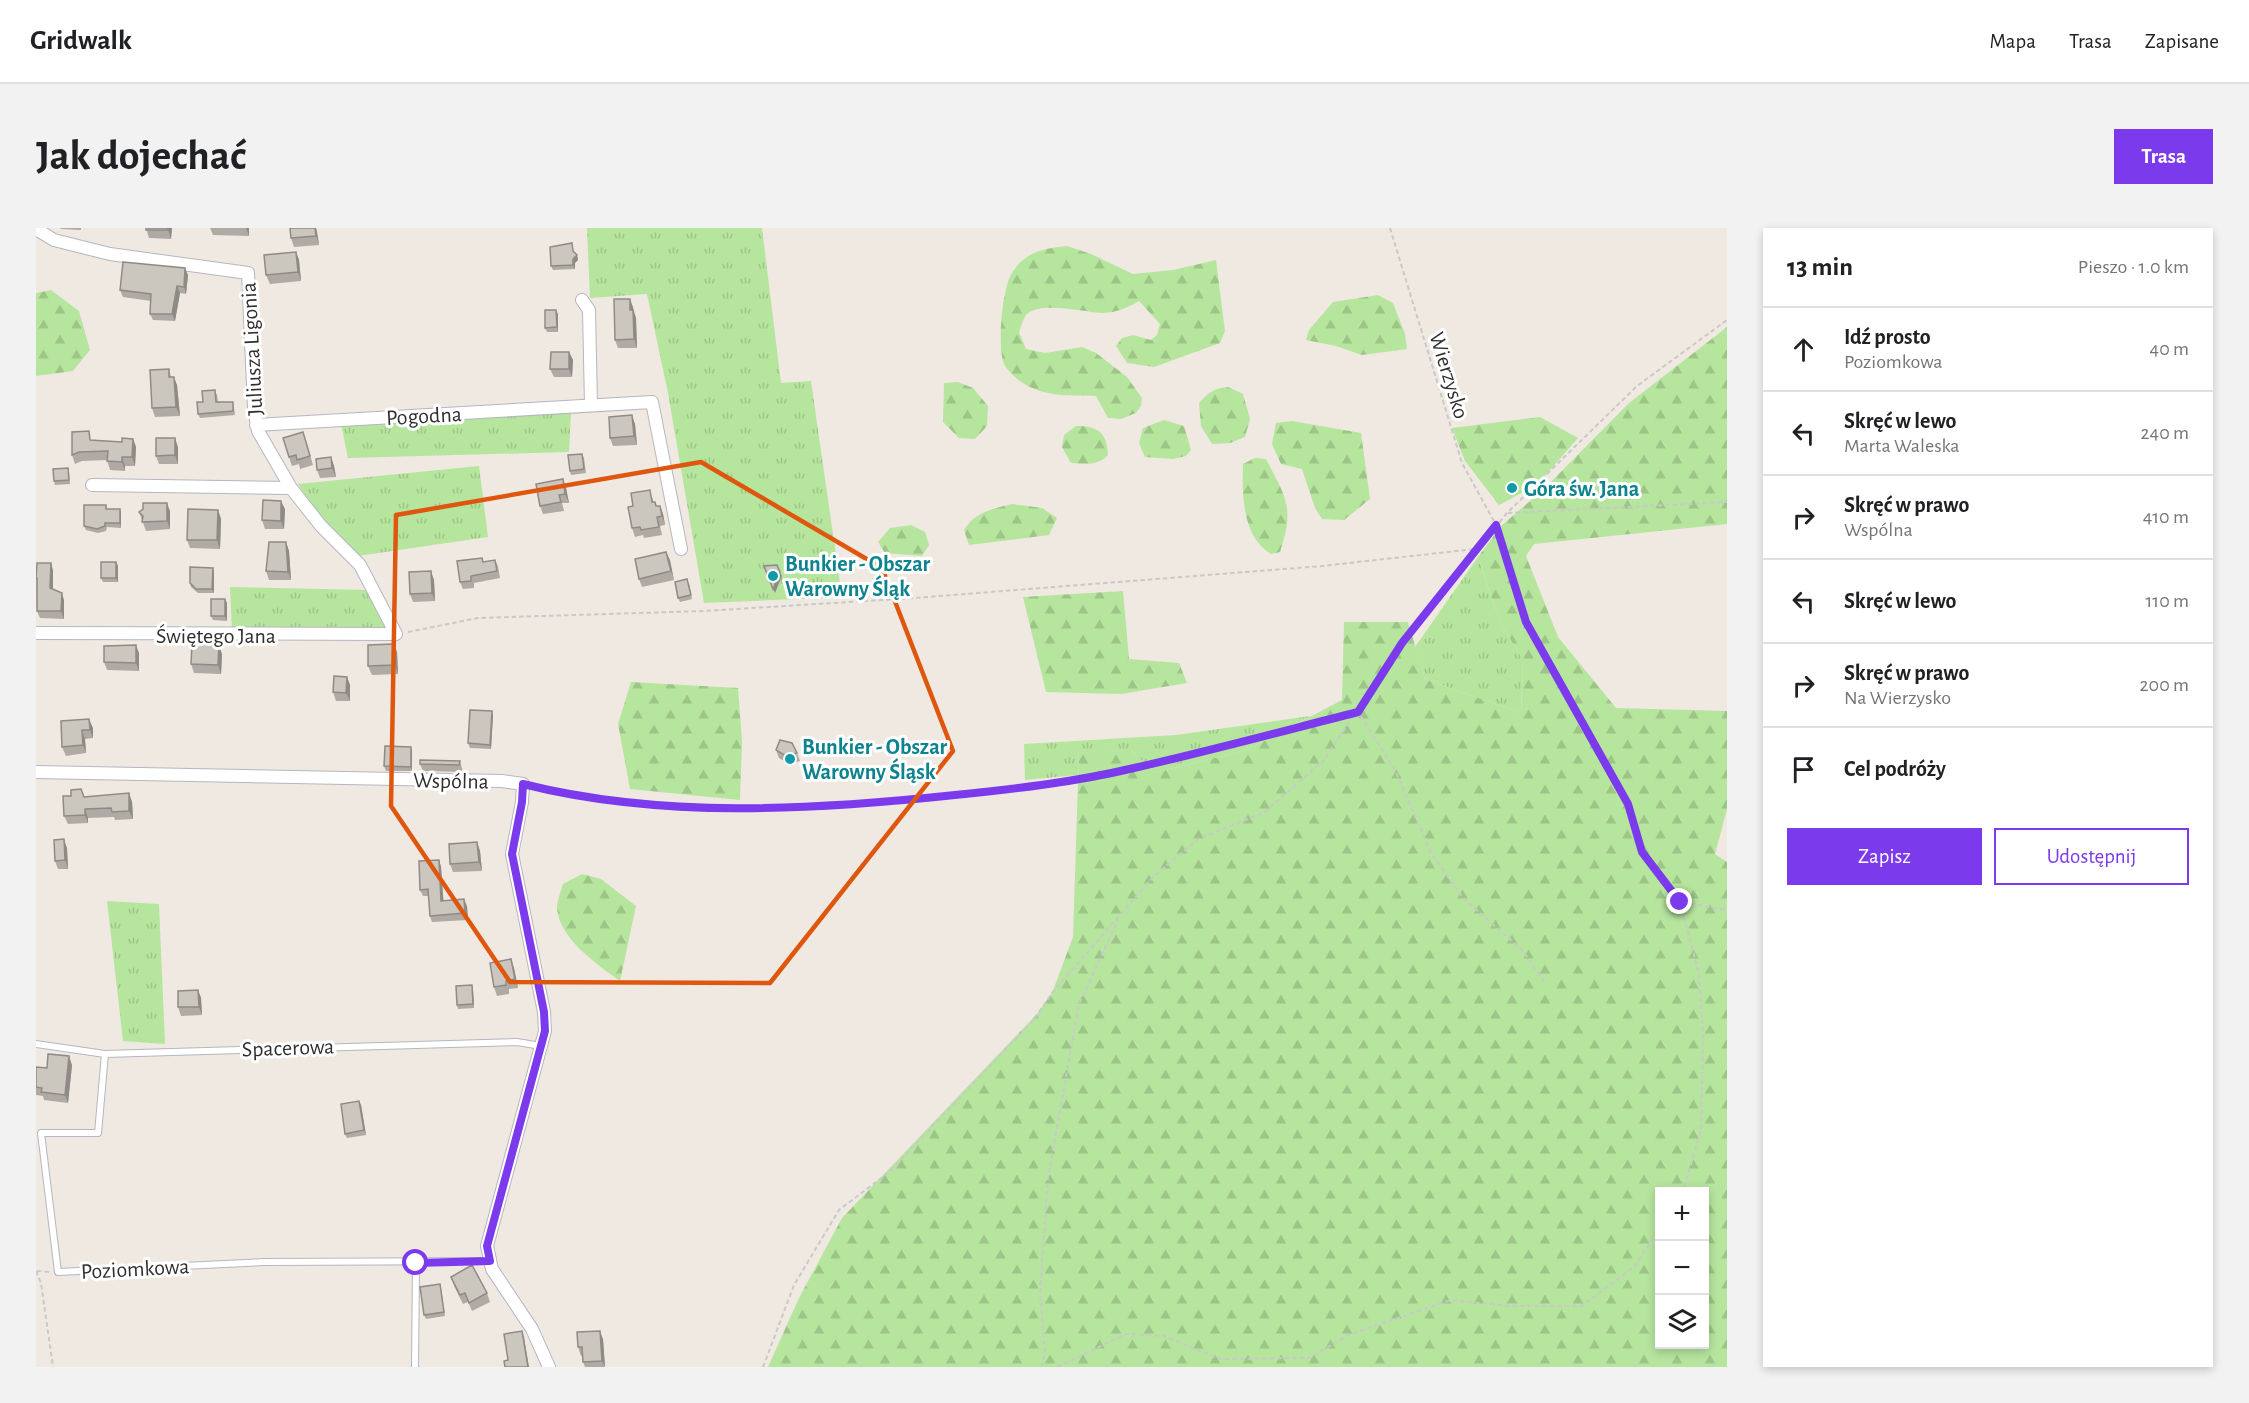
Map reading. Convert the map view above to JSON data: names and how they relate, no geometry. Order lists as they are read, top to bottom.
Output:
{
  "streets": {
    "street": [
      "Juliusza Ligonia",
      "Pogodna",
      "Świętego Jana",
      "Wspólna"
    ],
    "lane": ["Spacerowa", "Poziomkowa"],
    "path": ["Wierzysko"]
  },
  "crossings": [
    ["Juliusza Ligonia", "Pogodna"],
    ["Juliusza Ligonia", "Świętego Jana"],
    ["Spacerowa", "Poziomkowa"]
  ],
  "places": ["Góra św. Jana", "Bunkier - Obszar Warowny Śląk", "Bunkier - Obszar Warowny Śląsk"],
  "page": {
    "header": "Gridwalk",
    "nav": ["Mapa", "Trasa", "Zapisane"],
    "buttons": [
      "Trasa",
      ["Zapisz", "Udostępnij"]
    ],
    "title": "Jak dojechać",
    "heading": ["13 min", "Pieszo · 1.0 km"],
    "list": [
      ["Idź prosto", "Poziomkowa", "40 m"],
      ["Skręć w lewo", "Marta Waleska", "240 m"],
      ["Skręć w prawo", "Wspólna", "410 m"],
      ["Skręć w lewo", "110 m"],
      ["Skręć w prawo", "Na Wierzysko", "200 m"],
      "Cel podróży"
    ],
    "map_buttons": ["+", "−"]
  }
}
